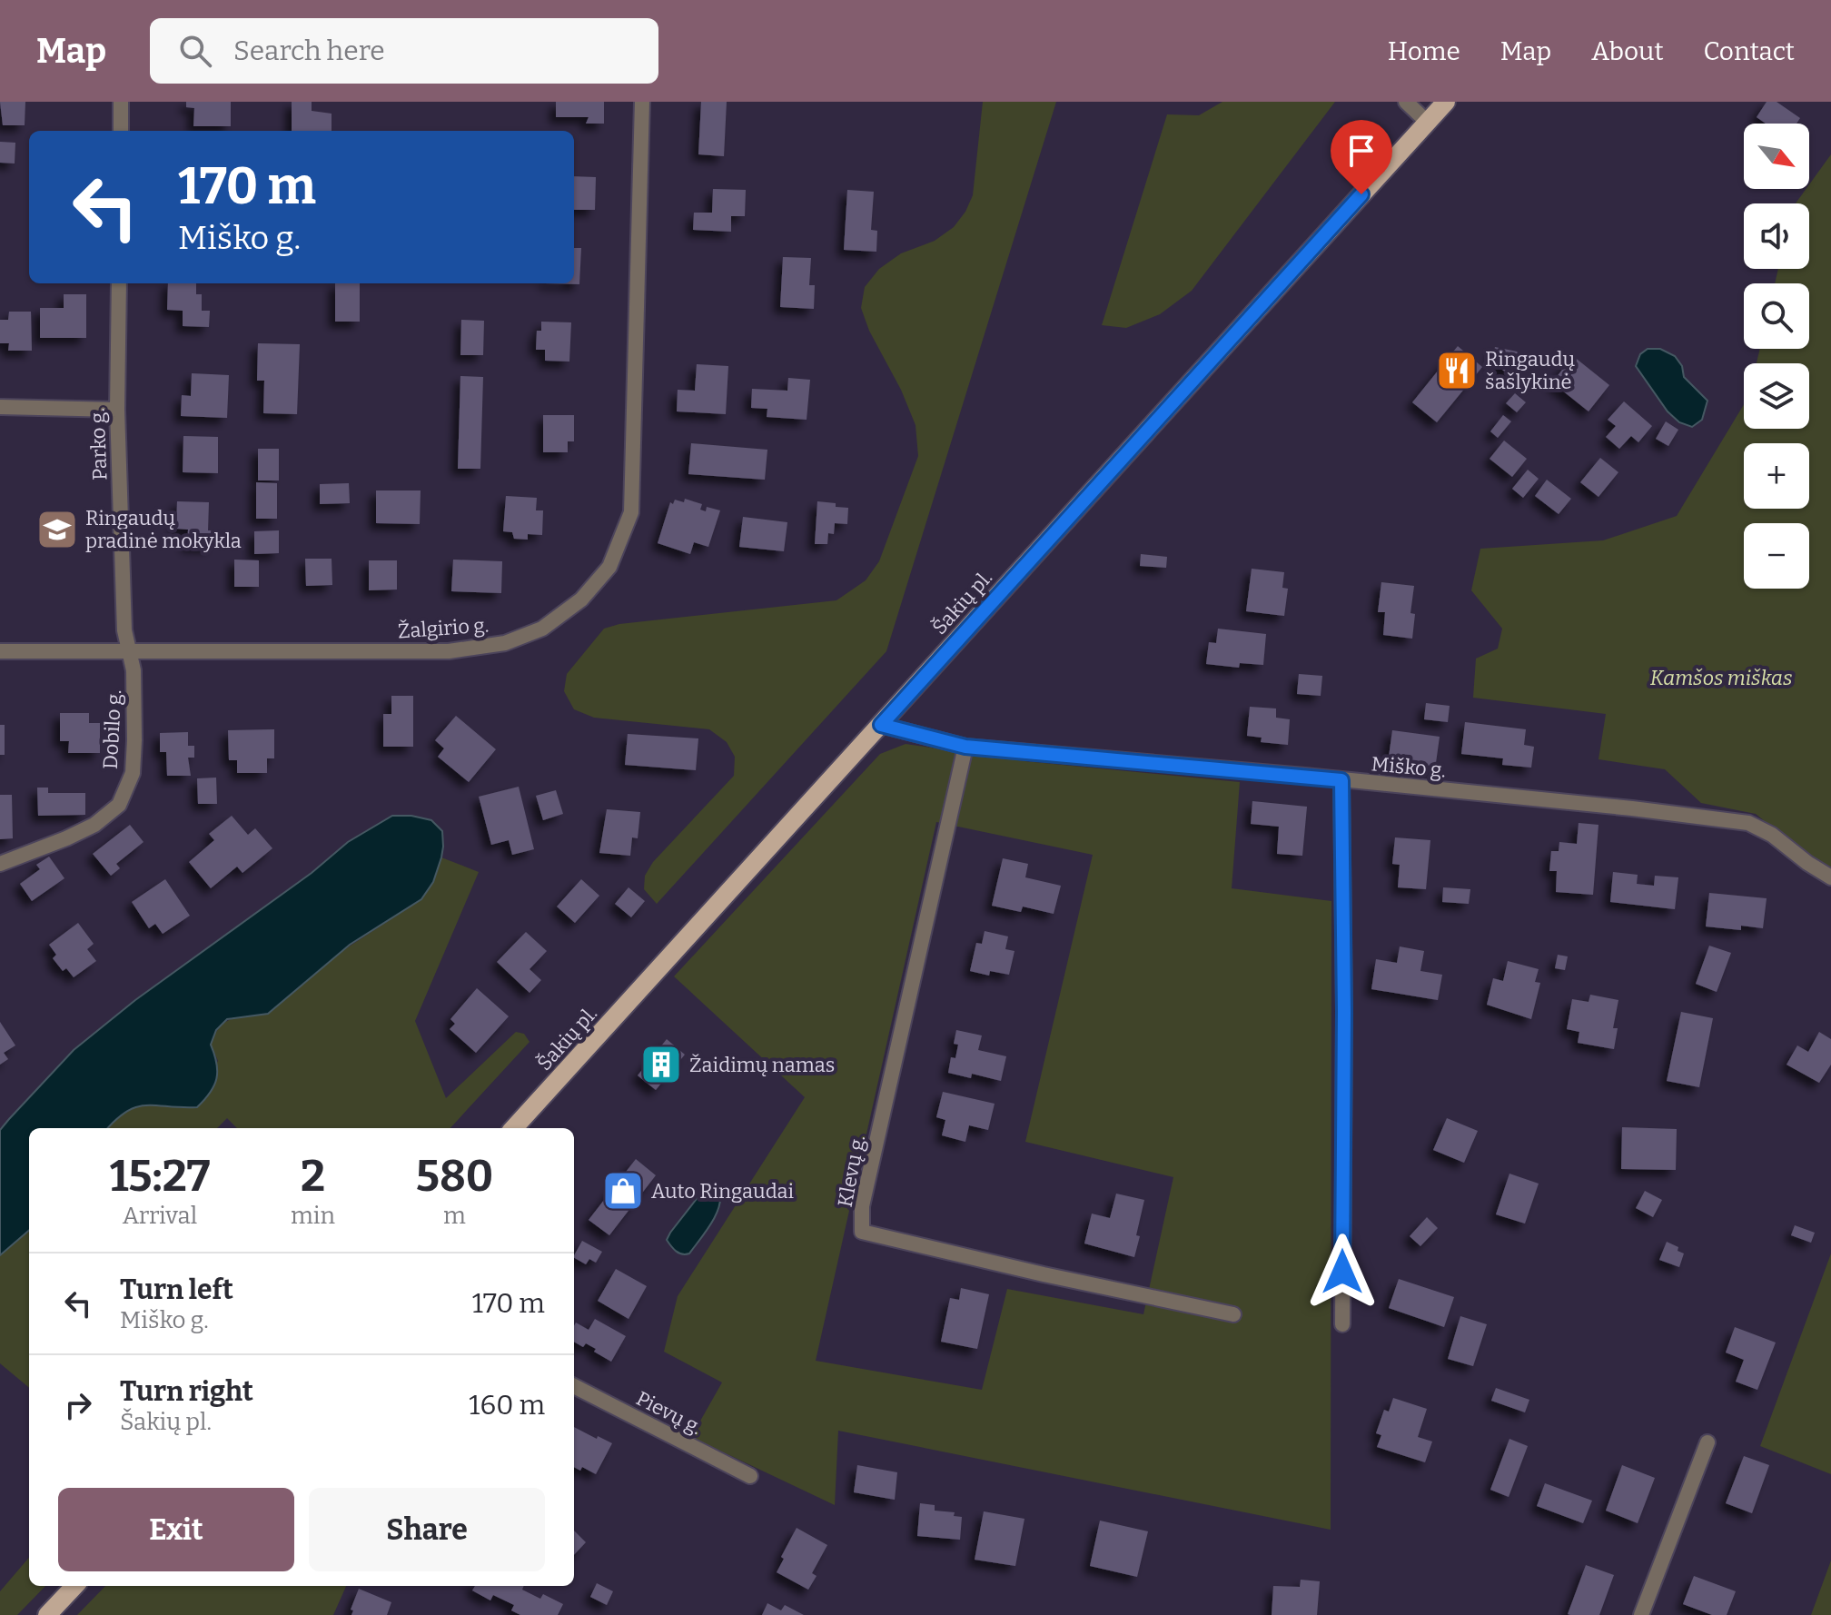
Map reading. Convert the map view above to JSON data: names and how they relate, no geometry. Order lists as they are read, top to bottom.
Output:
{
  "streets": {
    "main road": ["Šakių pl."],
    "street": [
      "Parko g.",
      "Žalgirio g.",
      "Dobilo g.",
      "Miško g.",
      "Klevų g.",
      "Pievų g."
    ]
  },
  "crossings": [
    ["Parko g.", "Žalgirio g."],
    ["Parko g.", "Dobilo g."],
    ["Šakių pl.", "Miško g."],
    ["Žalgirio g.", "Dobilo g."],
    ["Miško g.", "Klevų g."]
  ],
  "parks": ["Kamšos miškas"],
  "places": {
    "restaurant": ["Ringaudų šašlykinė"],
    "school or university": ["Ringaudų pradinė mokykla"],
    "building": ["Žaidimų namas"],
    "shop": ["Auto Ringaudai"]
  },
  "north": "bottom right",
  "page": {
    "header": "Map",
    "search": "Search here",
    "nav": [
      "Home",
      "Map",
      "About",
      "Contact"
    ],
    "map_buttons": ["+", "−"],
    "turn": ["170 m", "Miško g."],
    "eta": [
      "15:27",
      "Arrival",
      "2",
      "min",
      "580",
      "m"
    ],
    "list": [
      {
        "name": "Turn left",
        "note": "Miško g.",
        "value": "170 m"
      },
      {
        "name": "Turn right",
        "note": "Šakių pl.",
        "value": "160 m"
      }
    ],
    "buttons": ["Exit", "Share"]
  }
}
